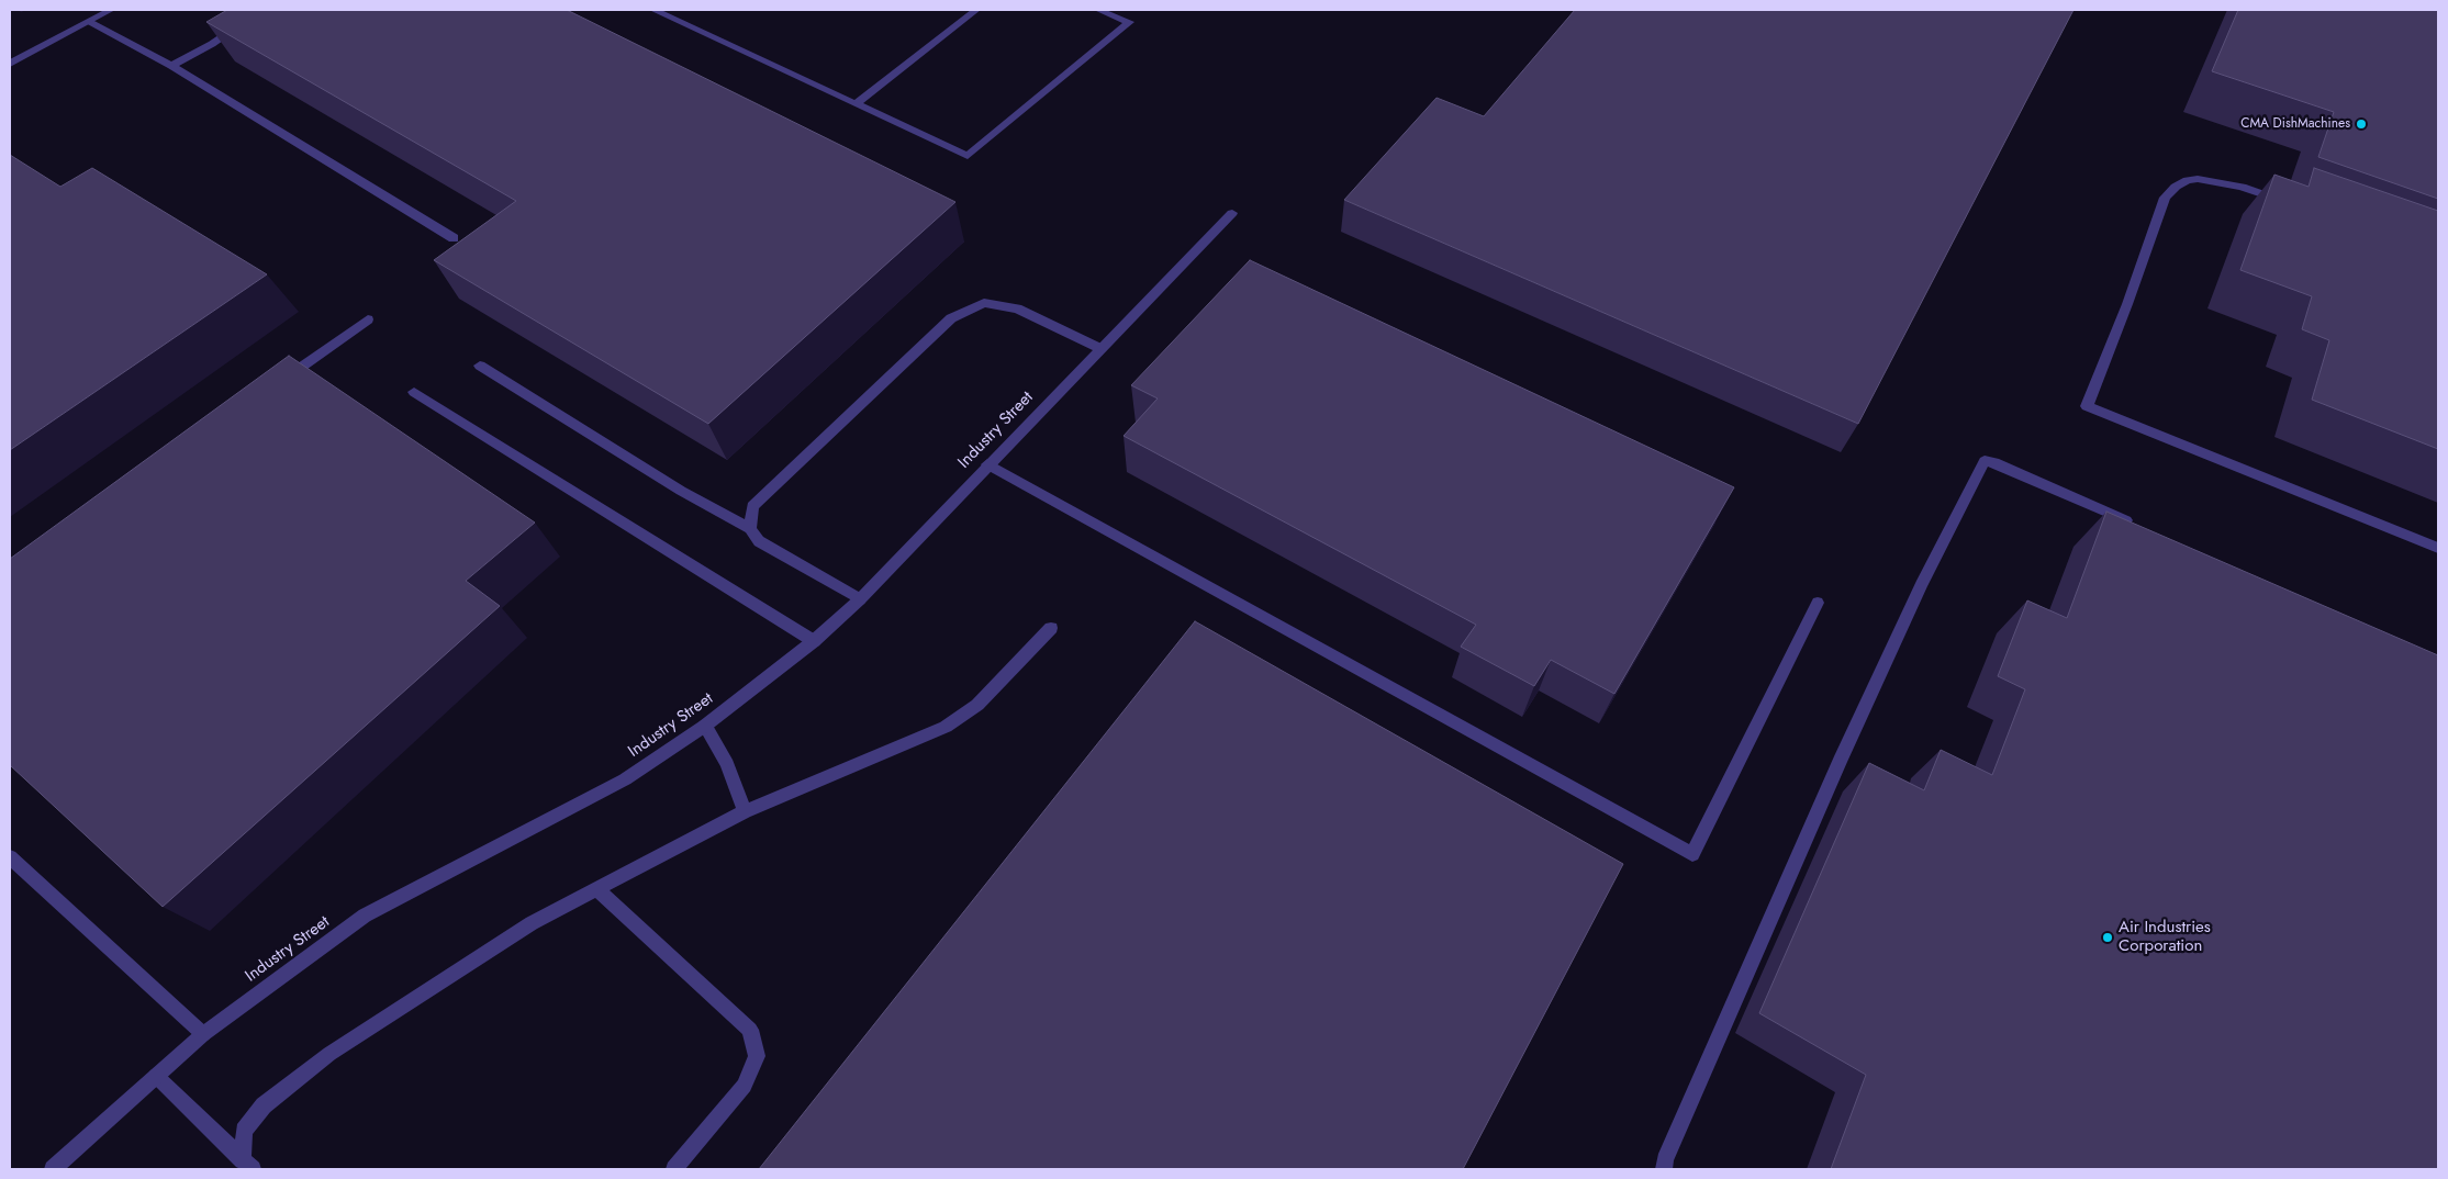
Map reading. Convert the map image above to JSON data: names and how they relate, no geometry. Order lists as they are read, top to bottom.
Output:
{
  "streets": {
    "street": ["Industry Street"]
  },
  "places": ["CMA DishMachines", "Air Industries Corporation"]
}
